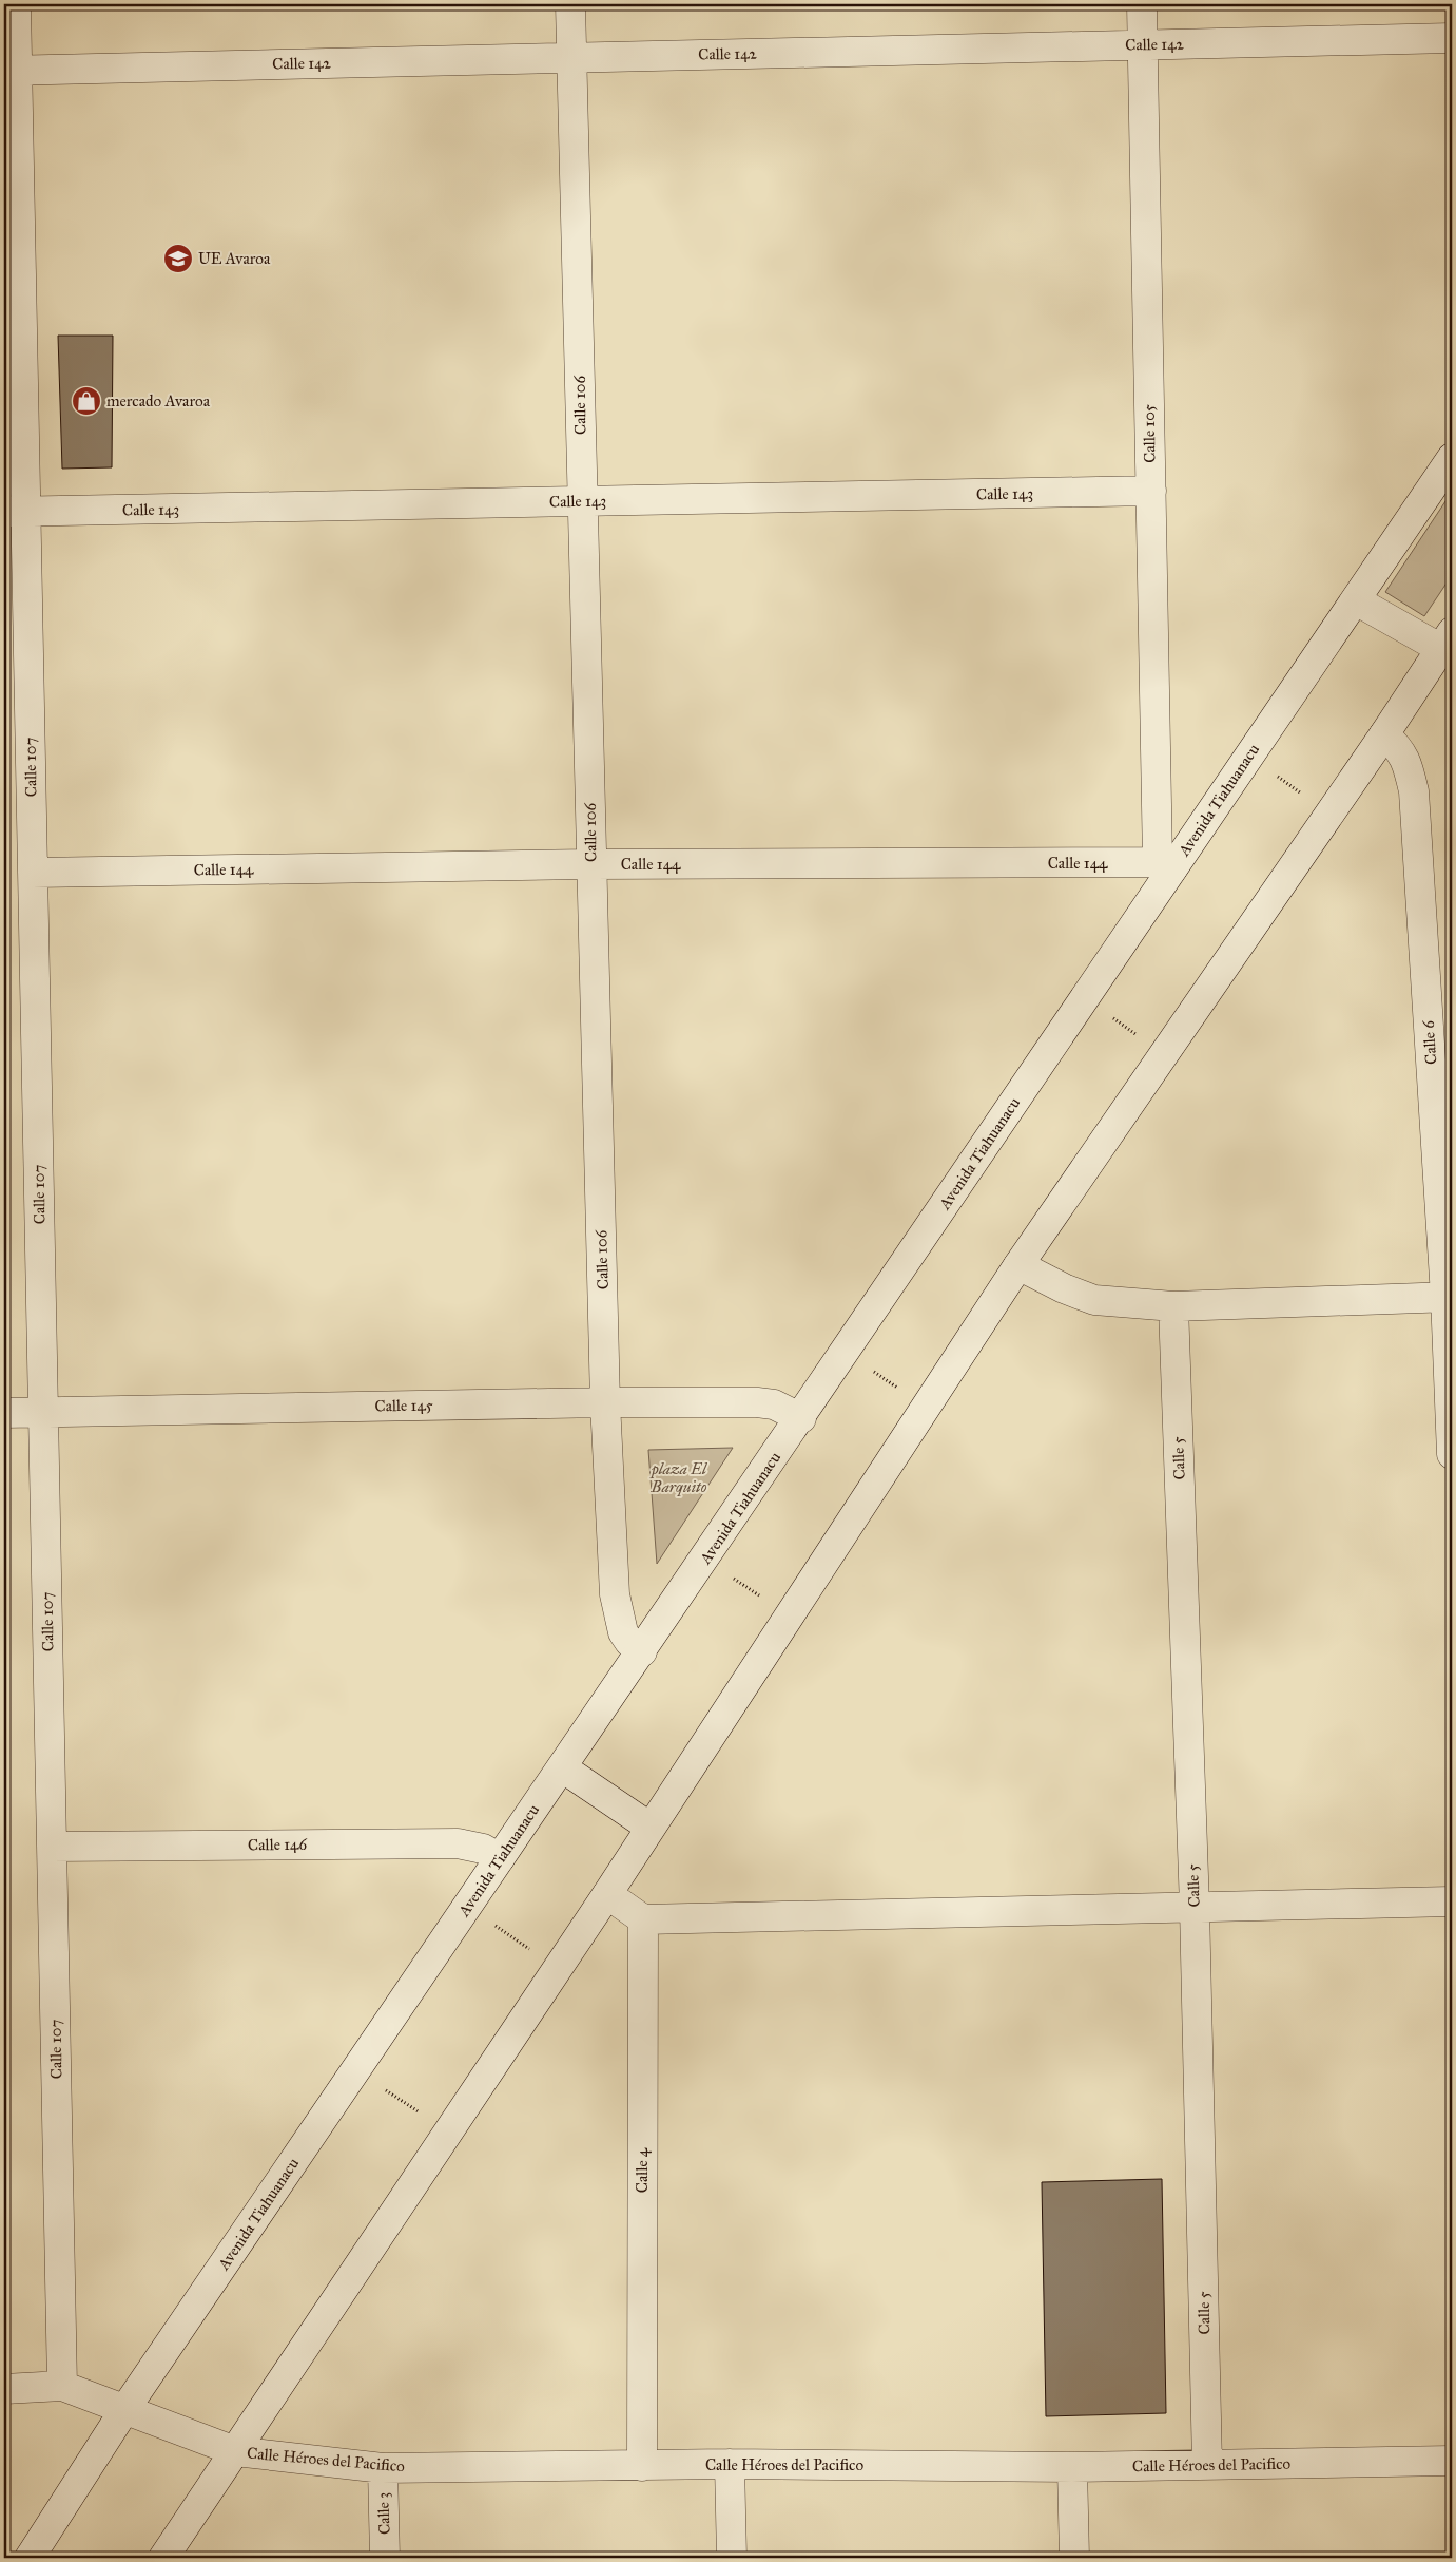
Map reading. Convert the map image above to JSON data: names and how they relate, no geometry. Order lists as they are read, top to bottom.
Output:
{
  "streets": {
    "street": [
      "Calle 142",
      "Calle 106",
      "Calle 105",
      "Calle 143",
      "Calle 107",
      "Avenida Tiahuanacu",
      "Calle 144",
      "Calle 6",
      "Calle 145",
      "Calle 5",
      "Calle 146",
      "Calle 4",
      "Calle Héroes del Pacifico",
      "Calle 3"
    ]
  },
  "crossings": [
    ["Calle 142", "Calle 106"],
    ["Calle 142", "Calle 105"],
    ["Calle 142", "Calle 107"],
    ["Calle 106", "Calle 143"],
    ["Calle 106", "Avenida Tiahuanacu"],
    ["Calle 106", "Calle 144"],
    ["Calle 106", "Calle 145"],
    ["Calle 105", "Calle 143"],
    ["Calle 105", "Avenida Tiahuanacu"],
    ["Calle 105", "Calle 144"],
    ["Calle 143", "Calle 107"],
    ["Calle 107", "Calle 144"],
    ["Calle 107", "Calle 145"],
    ["Calle 107", "Calle 146"],
    ["Calle 107", "Calle Héroes del Pacifico"],
    ["Avenida Tiahuanacu", "Calle 144"],
    ["Avenida Tiahuanacu", "Calle 145"],
    ["Avenida Tiahuanacu", "Calle 146"],
    ["Avenida Tiahuanacu", "Calle Héroes del Pacifico"],
    ["Calle 5", "Calle Héroes del Pacifico"],
    ["Calle 4", "Calle Héroes del Pacifico"],
    ["Calle Héroes del Pacifico", "Calle 3"]
  ],
  "parks": ["plaza El Barquito"],
  "places": {
    "school or university": ["UE Avaroa"],
    "shop": ["mercado Avaroa"]
  }
}
